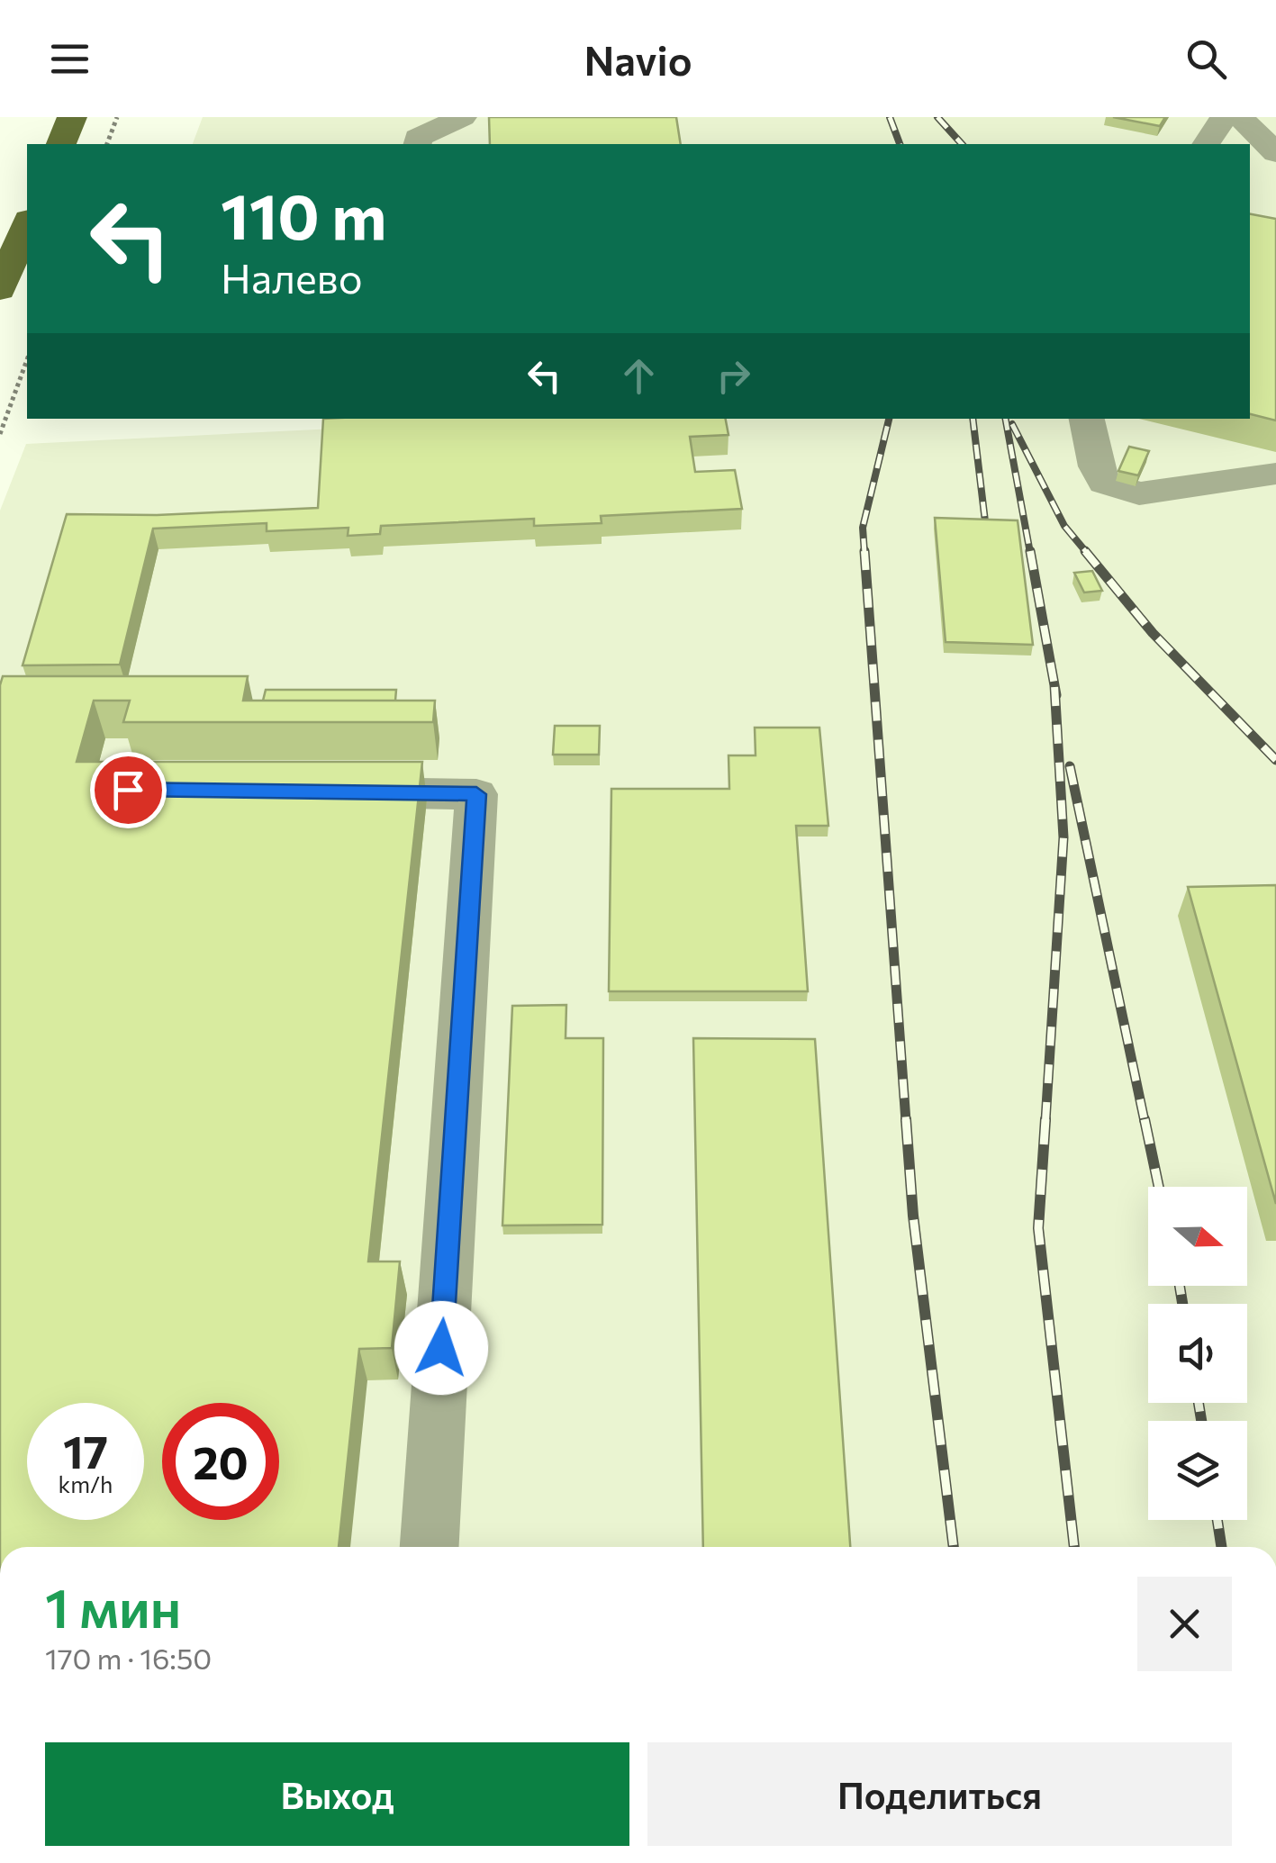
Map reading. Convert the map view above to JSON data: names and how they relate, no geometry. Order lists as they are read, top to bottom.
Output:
{
  "north": "right",
  "page": {
    "header": "Navio",
    "turn": ["110 m", "Налево"],
    "speed": "17 km/h",
    "limit": "20",
    "heading": ["1 мин", "170 m · 16:50"],
    "buttons": ["Выход", "Поделиться"]
  }
}
